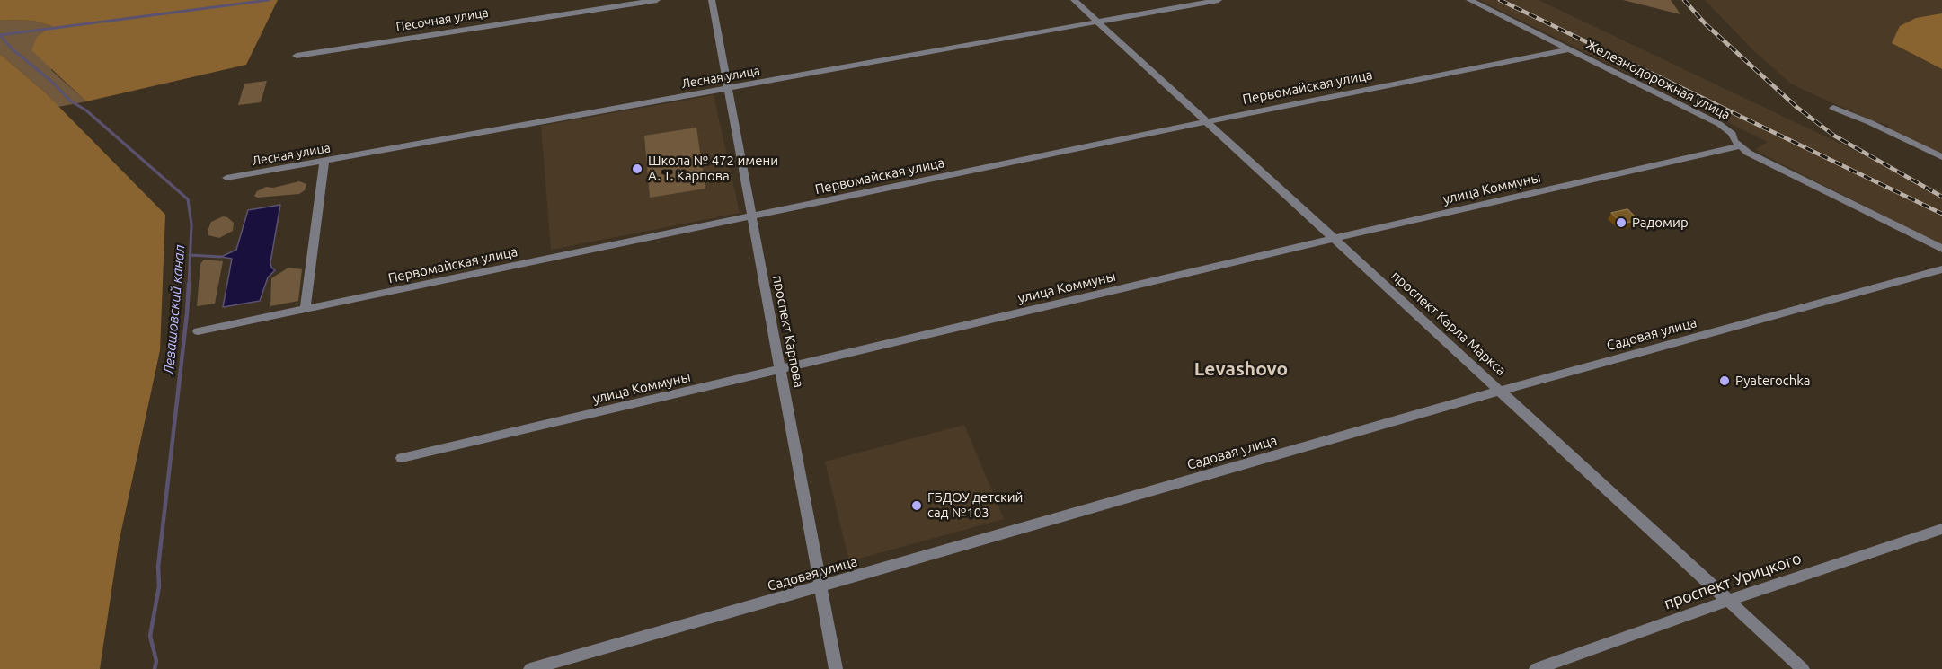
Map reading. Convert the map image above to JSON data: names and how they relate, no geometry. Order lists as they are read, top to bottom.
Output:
{
  "streets": {
    "street": [
      "Песочная улица",
      "Лесная улица",
      "Железнодорожная улица",
      "Первомайская улица",
      "улица Коммуны",
      "проспект Карла Маркса",
      "проспект Карпова",
      "Садовая улица",
      "проспект Урицкого"
    ]
  },
  "crossings": [
    ["Лесная улица", "проспект Карла Маркса"],
    ["Лесная улица", "проспект Карпова"],
    ["Железнодорожная улица", "Первомайская улица"],
    ["Железнодорожная улица", "улица Коммуны"],
    ["Первомайская улица", "проспект Карла Маркса"],
    ["Первомайская улица", "проспект Карпова"],
    ["улица Коммуны", "проспект Карла Маркса"],
    ["улица Коммуны", "проспект Карпова"],
    ["проспект Карла Маркса", "Садовая улица"],
    ["проспект Карла Маркса", "проспект Урицкого"],
    ["проспект Карпова", "Садовая улица"]
  ],
  "districts": ["Levashovo"],
  "water": ["Левашовский канал"],
  "places": [
    "Школа № 472 имени А. Т. Карпова",
    "Радомир",
    "Pyaterochka",
    "ГБДОУ детский сад №103"
  ]
}
